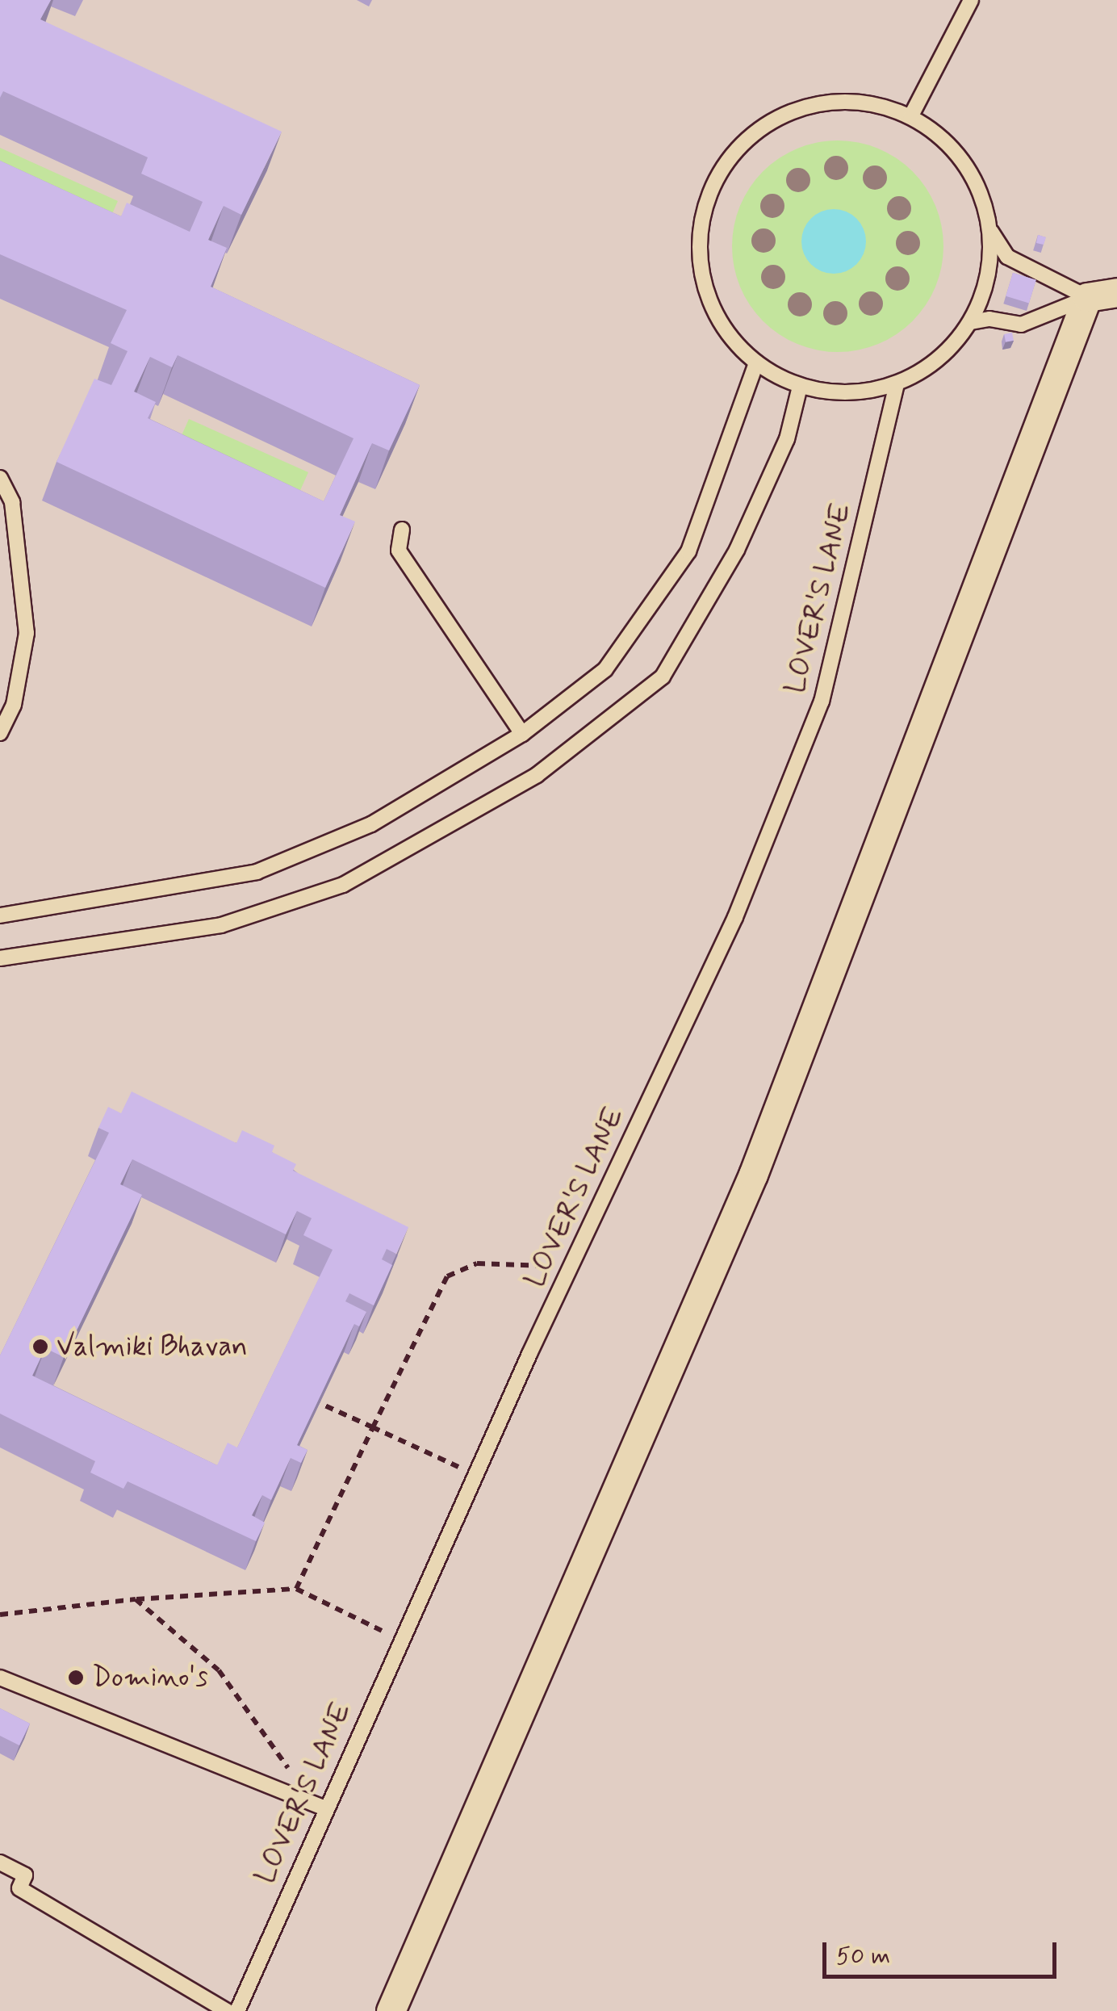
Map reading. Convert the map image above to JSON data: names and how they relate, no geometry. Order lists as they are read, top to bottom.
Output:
{
  "streets": {
    "lane": ["LOVER'S LANE"]
  },
  "places": ["Valmiki Bhavan", "Domino's"],
  "scale_bar": "50 m"
}
